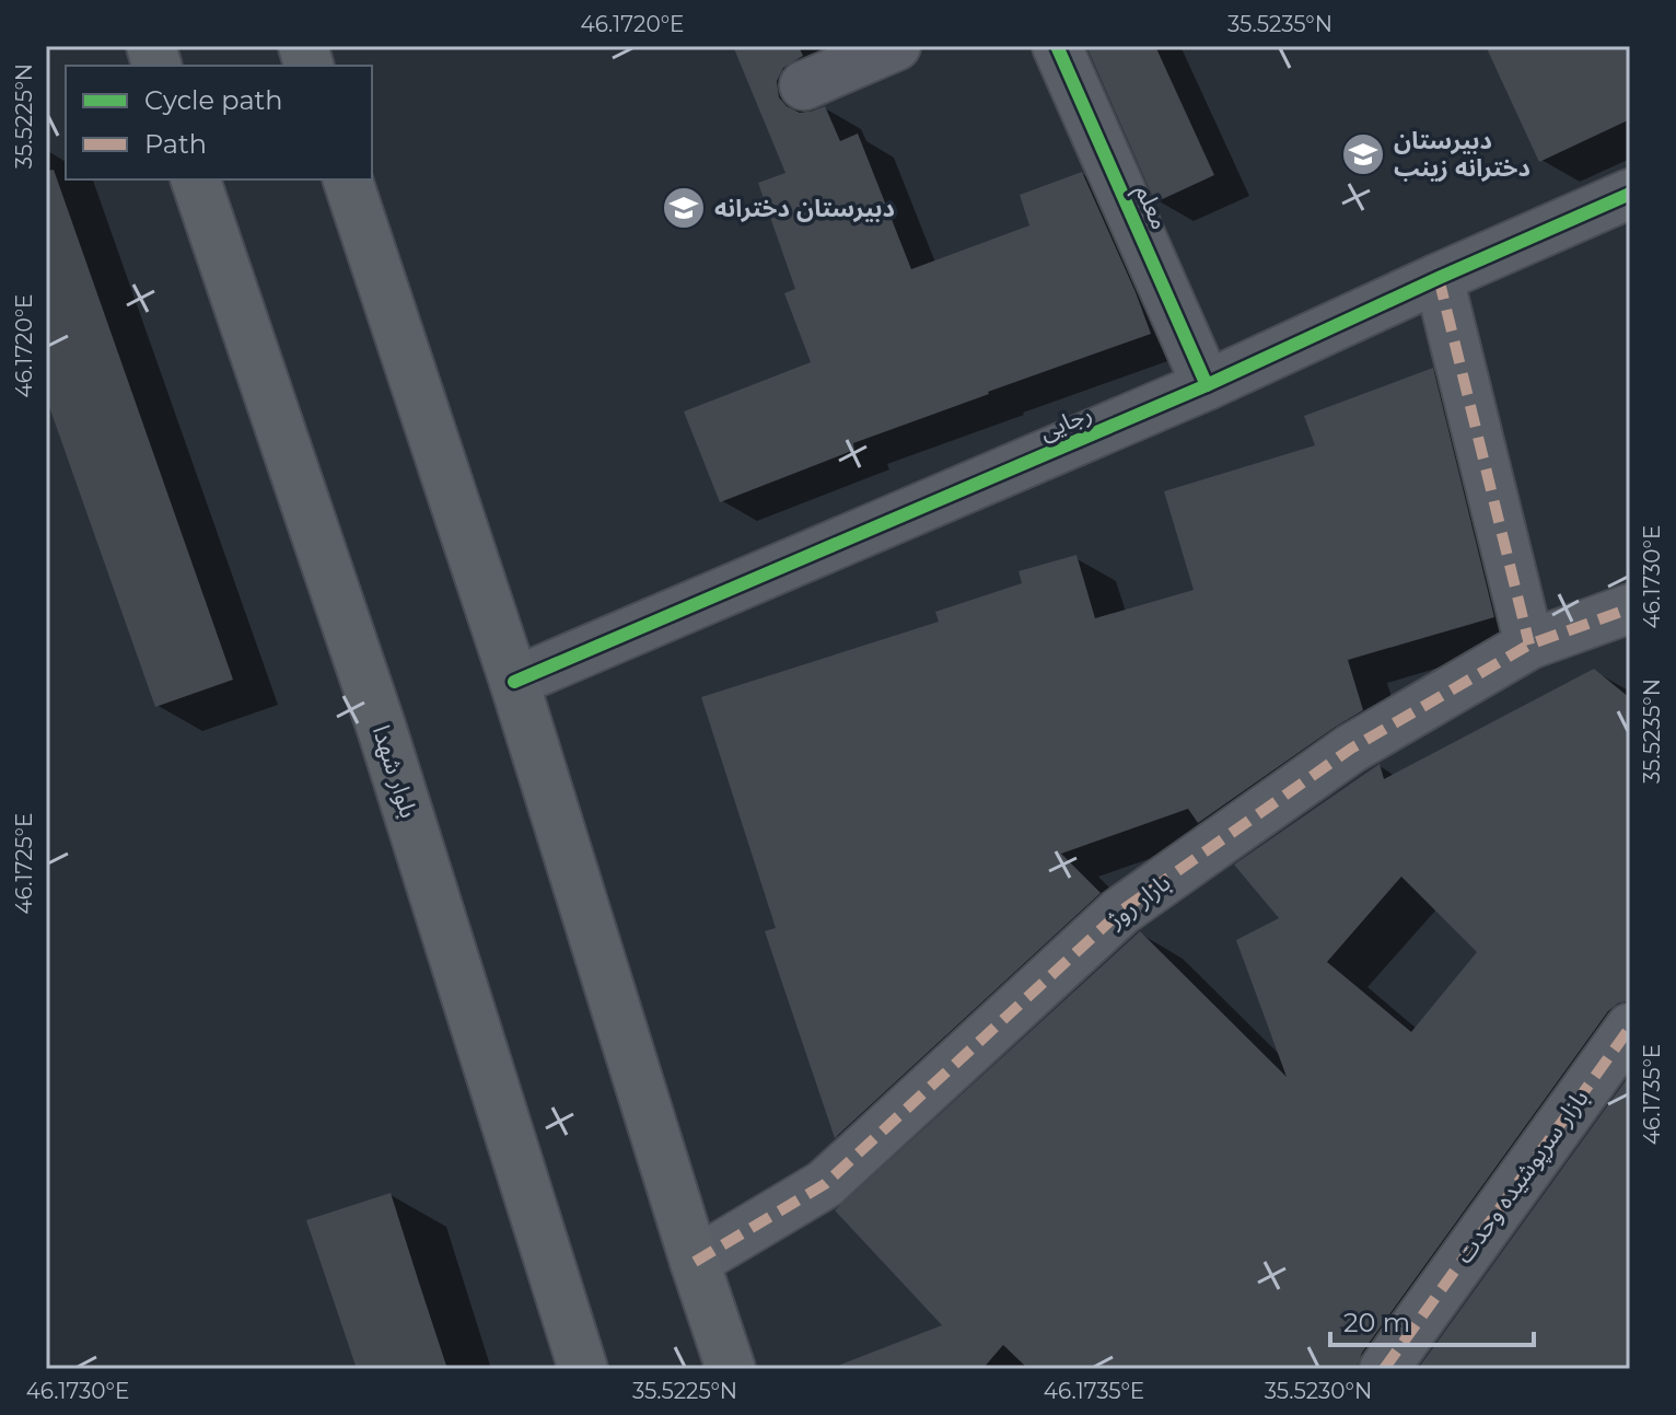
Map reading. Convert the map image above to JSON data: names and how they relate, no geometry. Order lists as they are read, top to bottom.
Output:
{
  "streets": {
    "main road": ["بلوار شهدا"],
    "street": [
      "معلم",
      "رجایی",
      "بازار روژ",
      "بازار سرپوشیده وحدت"
    ]
  },
  "crossings": [
    ["معلم", "رجایی"]
  ],
  "places": {
    "school or university": ["دبیرستان دخترانه زینب", "دبیرستان دخترانه"]
  },
  "legend": ["Cycle path", "Path"],
  "scale_bar": "20 m",
  "coordinates": [
    "46.1720°E",
    "35.5235°N",
    "35.5225°N",
    "46.1730°E",
    "46.1725°E",
    "46.1735°E",
    "35.5230°N"
  ]
}
